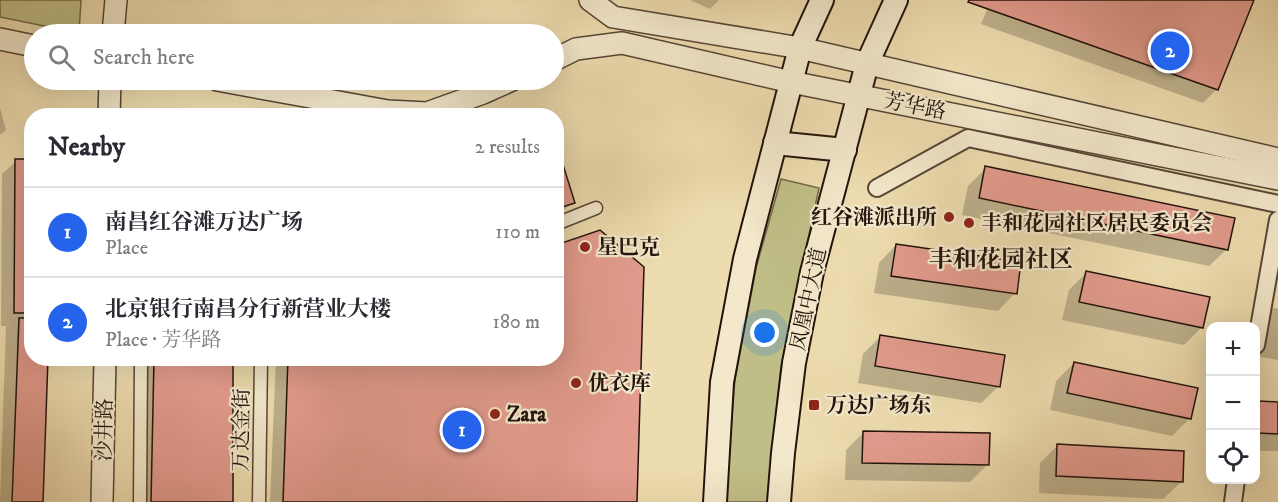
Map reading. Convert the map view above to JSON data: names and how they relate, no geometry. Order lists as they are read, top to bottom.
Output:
{
  "streets": {
    "main road": ["凤凰中大道"],
    "street": ["芳华路", "沙井路", "万达金街"]
  },
  "crossings": [
    ["芳华路", "凤凰中大道"]
  ],
  "districts": ["丰和花园社区"],
  "places": {
    "other": [
      "红谷滩派出所",
      "丰和花园社区居民委员会",
      "星巴克",
      "优衣库",
      "Zara"
    ],
    "transit": ["万达广场东"]
  },
  "page": {
    "search": "Search here",
    "pins": ["2", "1"],
    "heading": ["Nearby", "2 results"],
    "list": [
      {
        "mark": "1",
        "name": "南昌红谷滩万达广场",
        "note": "Place",
        "value": "110 m"
      },
      {
        "mark": "2",
        "name": "北京银行南昌分行新营业大楼",
        "note": "Place · 芳华路",
        "value": "180 m"
      }
    ],
    "map_buttons": ["+", "−"]
  }
}
